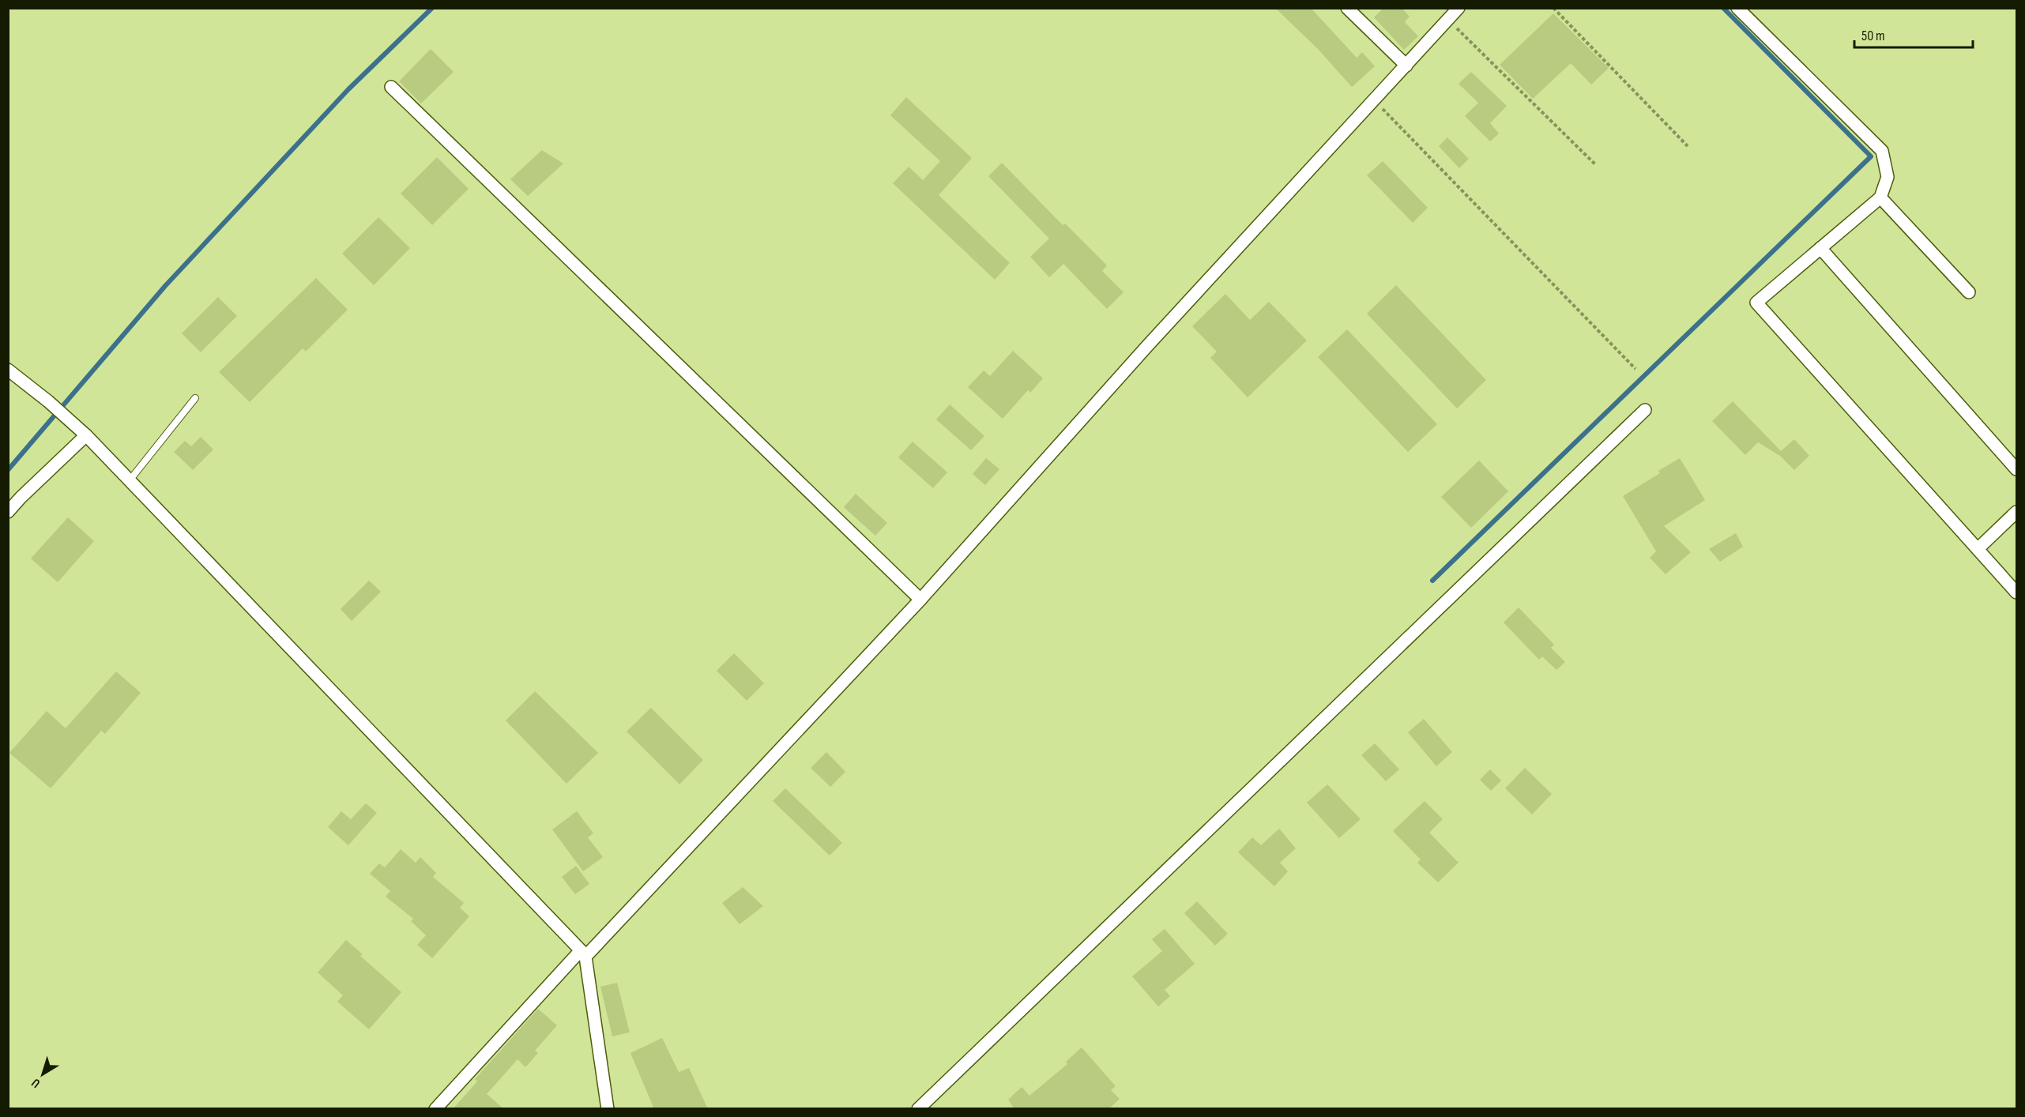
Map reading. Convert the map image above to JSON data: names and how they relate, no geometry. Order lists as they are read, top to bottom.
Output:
{
  "scale_bar": "50 m",
  "north": "bottom left"
}
